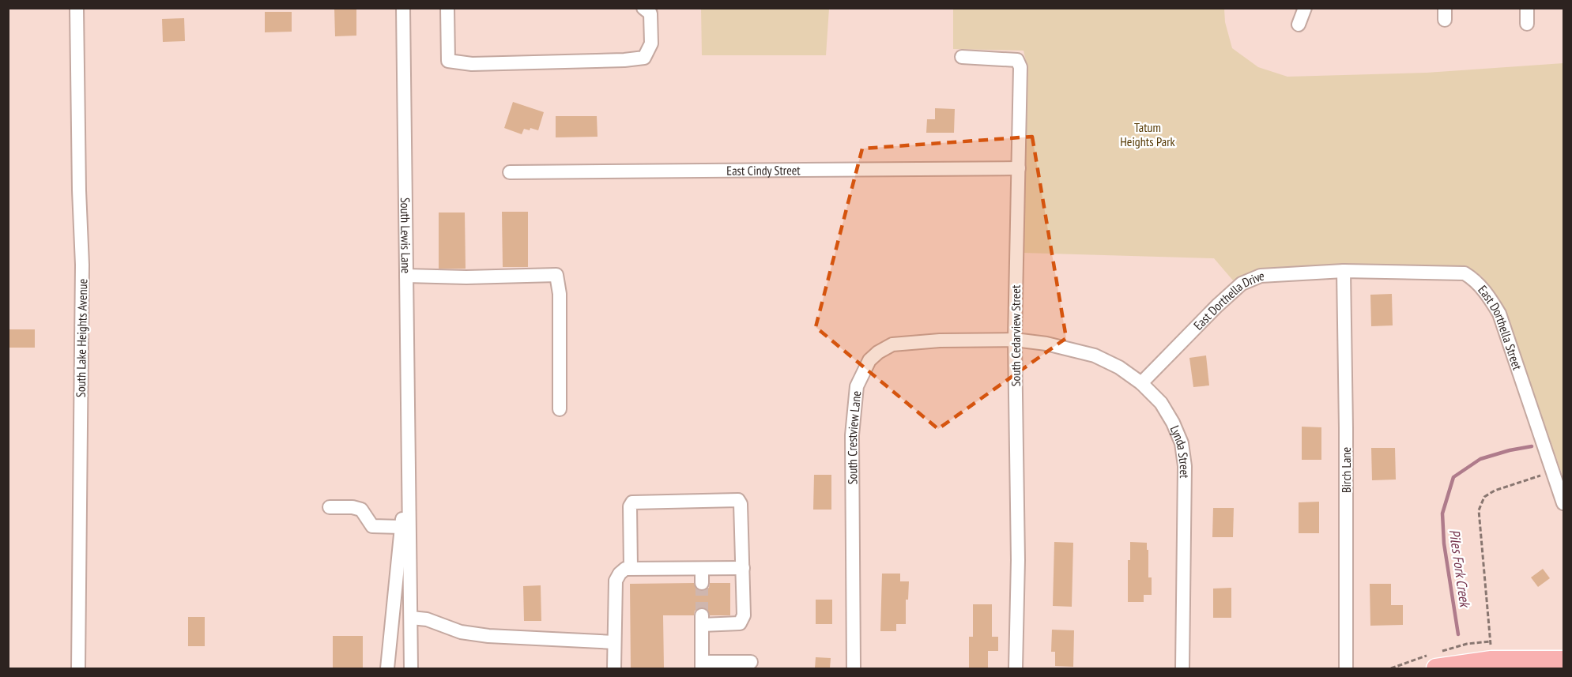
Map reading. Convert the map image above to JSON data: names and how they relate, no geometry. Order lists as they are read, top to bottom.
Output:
{
  "streets": {
    "street": [
      "East Cindy Street",
      "South Lewis Lane",
      "East Dorthella Drive",
      "East Dorthella Street",
      "South Cedarview Street",
      "South Lake Heights Avenue",
      "South Crestview Lane",
      "Lynda Street",
      "Birch Lane"
    ]
  },
  "crossings": [
    ["East Cindy Street", "South Cedarview Street"],
    ["East Dorthella Drive", "East Dorthella Street"],
    ["East Dorthella Drive", "Lynda Street"],
    ["East Dorthella Drive", "Birch Lane"],
    ["East Dorthella Street", "Birch Lane"],
    ["South Cedarview Street", "South Crestview Lane"],
    ["South Cedarview Street", "Lynda Street"],
    ["South Crestview Lane", "Lynda Street"]
  ],
  "water": ["Piles Fork Creek"],
  "parks": ["Tatum Heights Park"]
}
